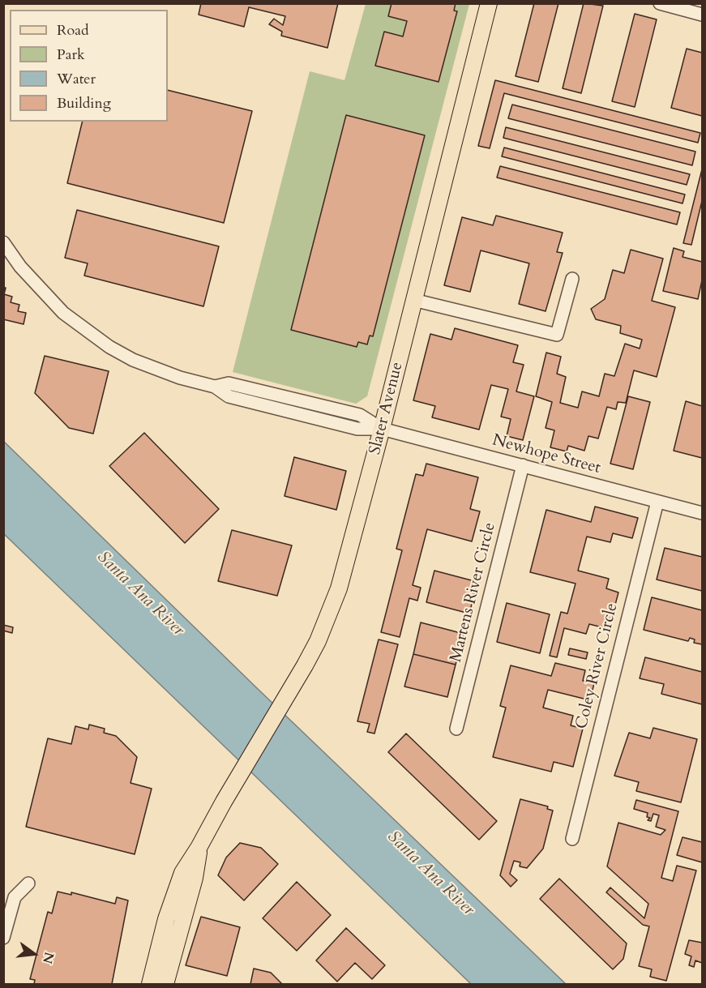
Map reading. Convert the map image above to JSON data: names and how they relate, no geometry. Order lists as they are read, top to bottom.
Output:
{
  "streets": {
    "main road": ["Slater Avenue"],
    "street": ["Newhope Street", "Martens River Circle", "Coley River Circle"]
  },
  "crossings": [
    ["Slater Avenue", "Newhope Street"],
    ["Newhope Street", "Martens River Circle"],
    ["Newhope Street", "Coley River Circle"]
  ],
  "water": ["Santa Ana River"],
  "legend": [
    "Road",
    "Park",
    "Water",
    "Building"
  ],
  "north": "right"
}
